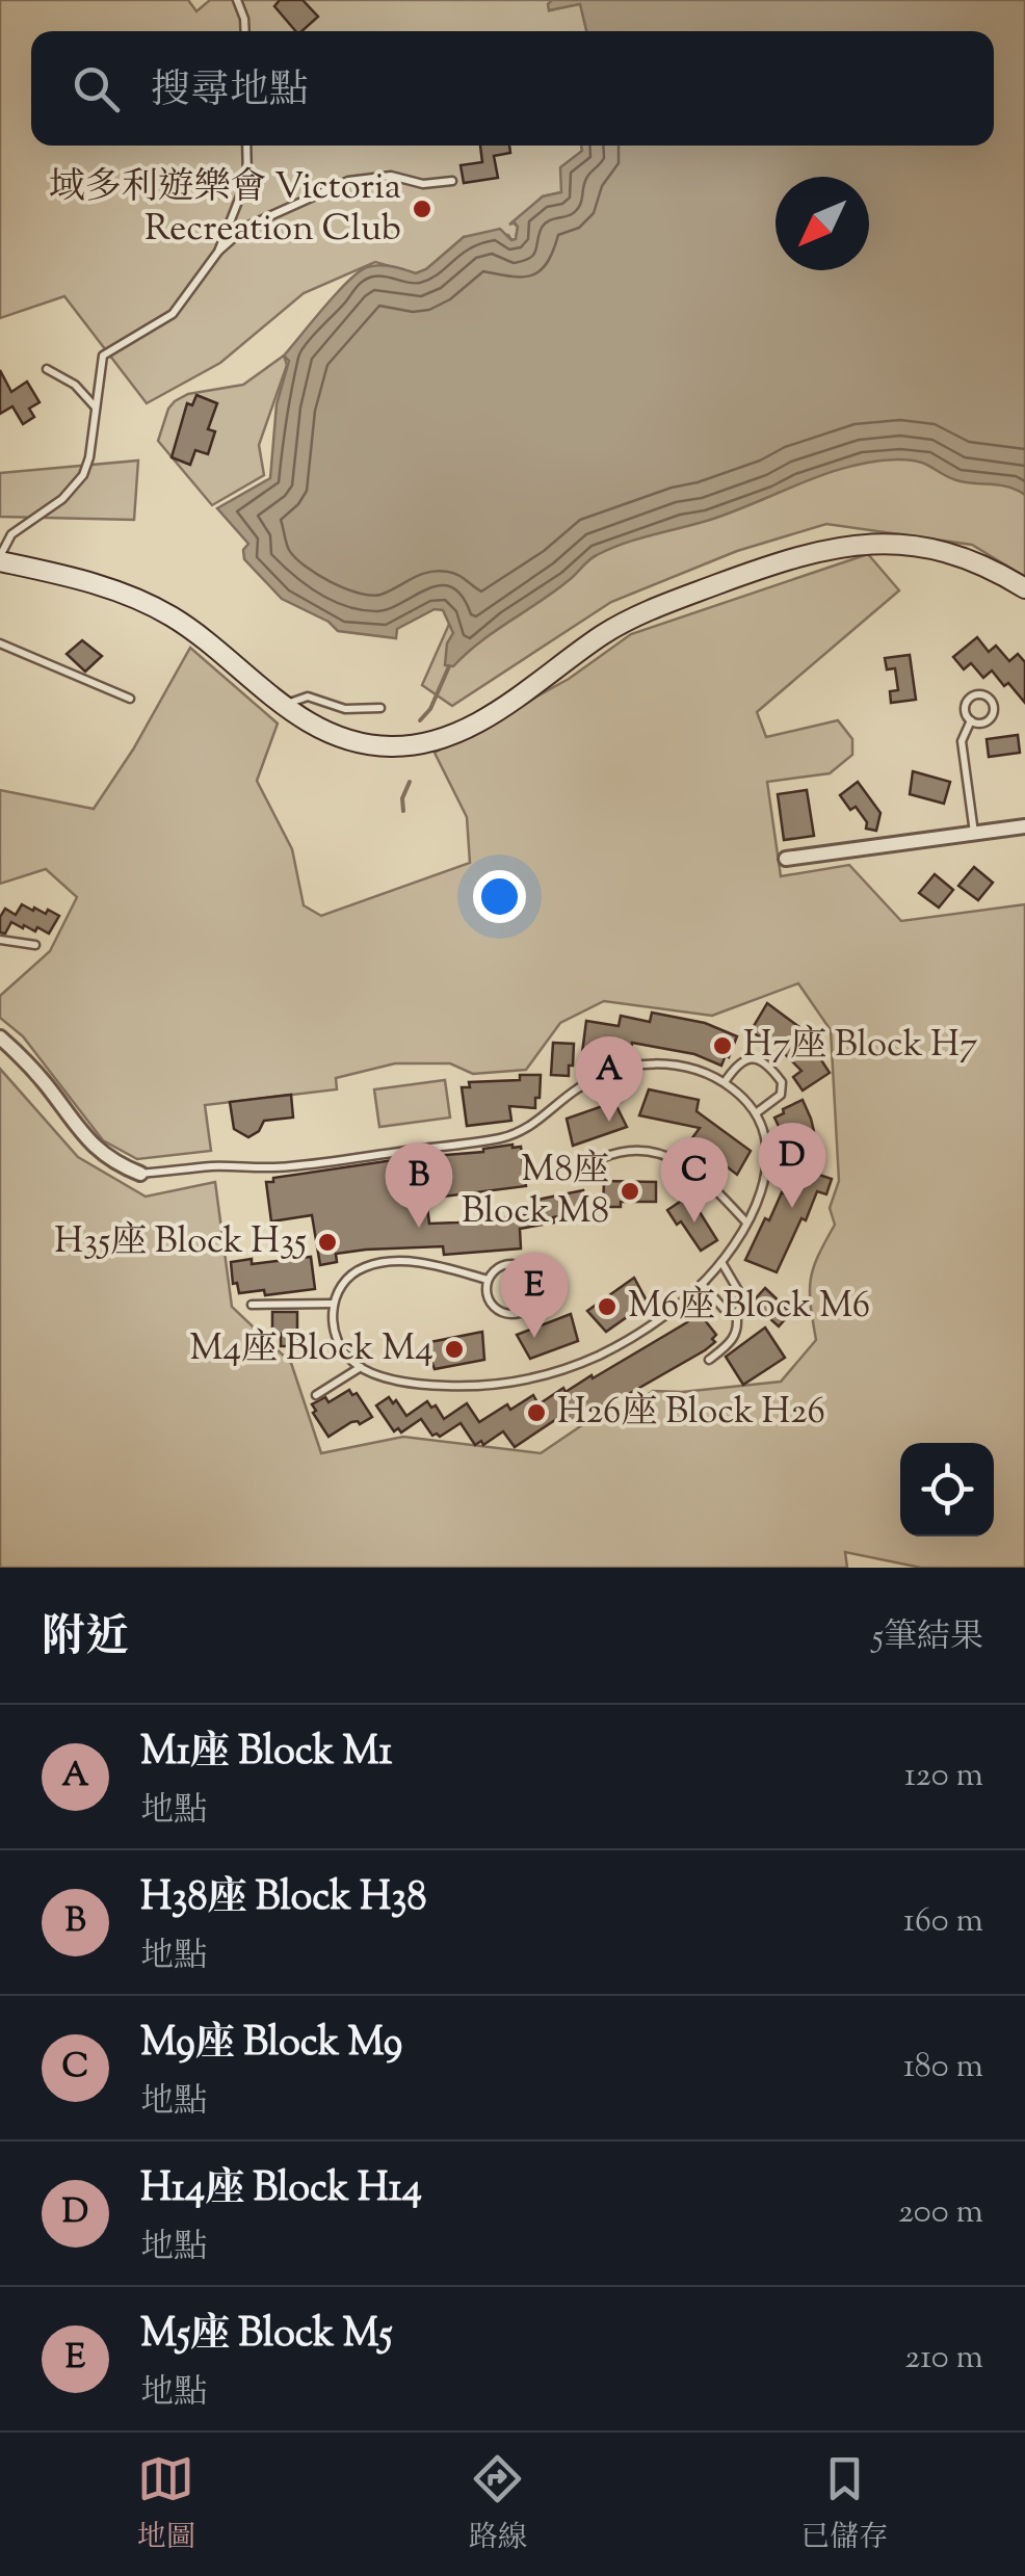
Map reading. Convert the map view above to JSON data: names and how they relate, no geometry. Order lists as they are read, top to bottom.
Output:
{
  "places": [
    "域多利遊樂會 Victoria Recreation Club",
    "H7座 Block H7",
    "M8座 Block M8",
    "H35座 Block H35",
    "M6座 Block M6",
    "M4座 Block M4",
    "H26座 Block H26"
  ],
  "north": "bottom left",
  "page": {
    "search": "搜尋地點",
    "pins": [
      "A",
      "D",
      "C",
      "B",
      "E"
    ],
    "heading": ["附近", "5筆結果"],
    "list": [
      {
        "mark": "A",
        "name": "M1座 Block M1",
        "note": "地點",
        "value": "120 m"
      },
      {
        "mark": "B",
        "name": "H38座 Block H38",
        "note": "地點",
        "value": "160 m"
      },
      {
        "mark": "C",
        "name": "M9座 Block M9",
        "note": "地點",
        "value": "180 m"
      },
      {
        "mark": "D",
        "name": "H14座 Block H14",
        "note": "地點",
        "value": "200 m"
      },
      {
        "mark": "E",
        "name": "M5座 Block M5",
        "note": "地點",
        "value": "210 m"
      }
    ],
    "nav": ["地圖", "路線", "已儲存"]
  }
}
